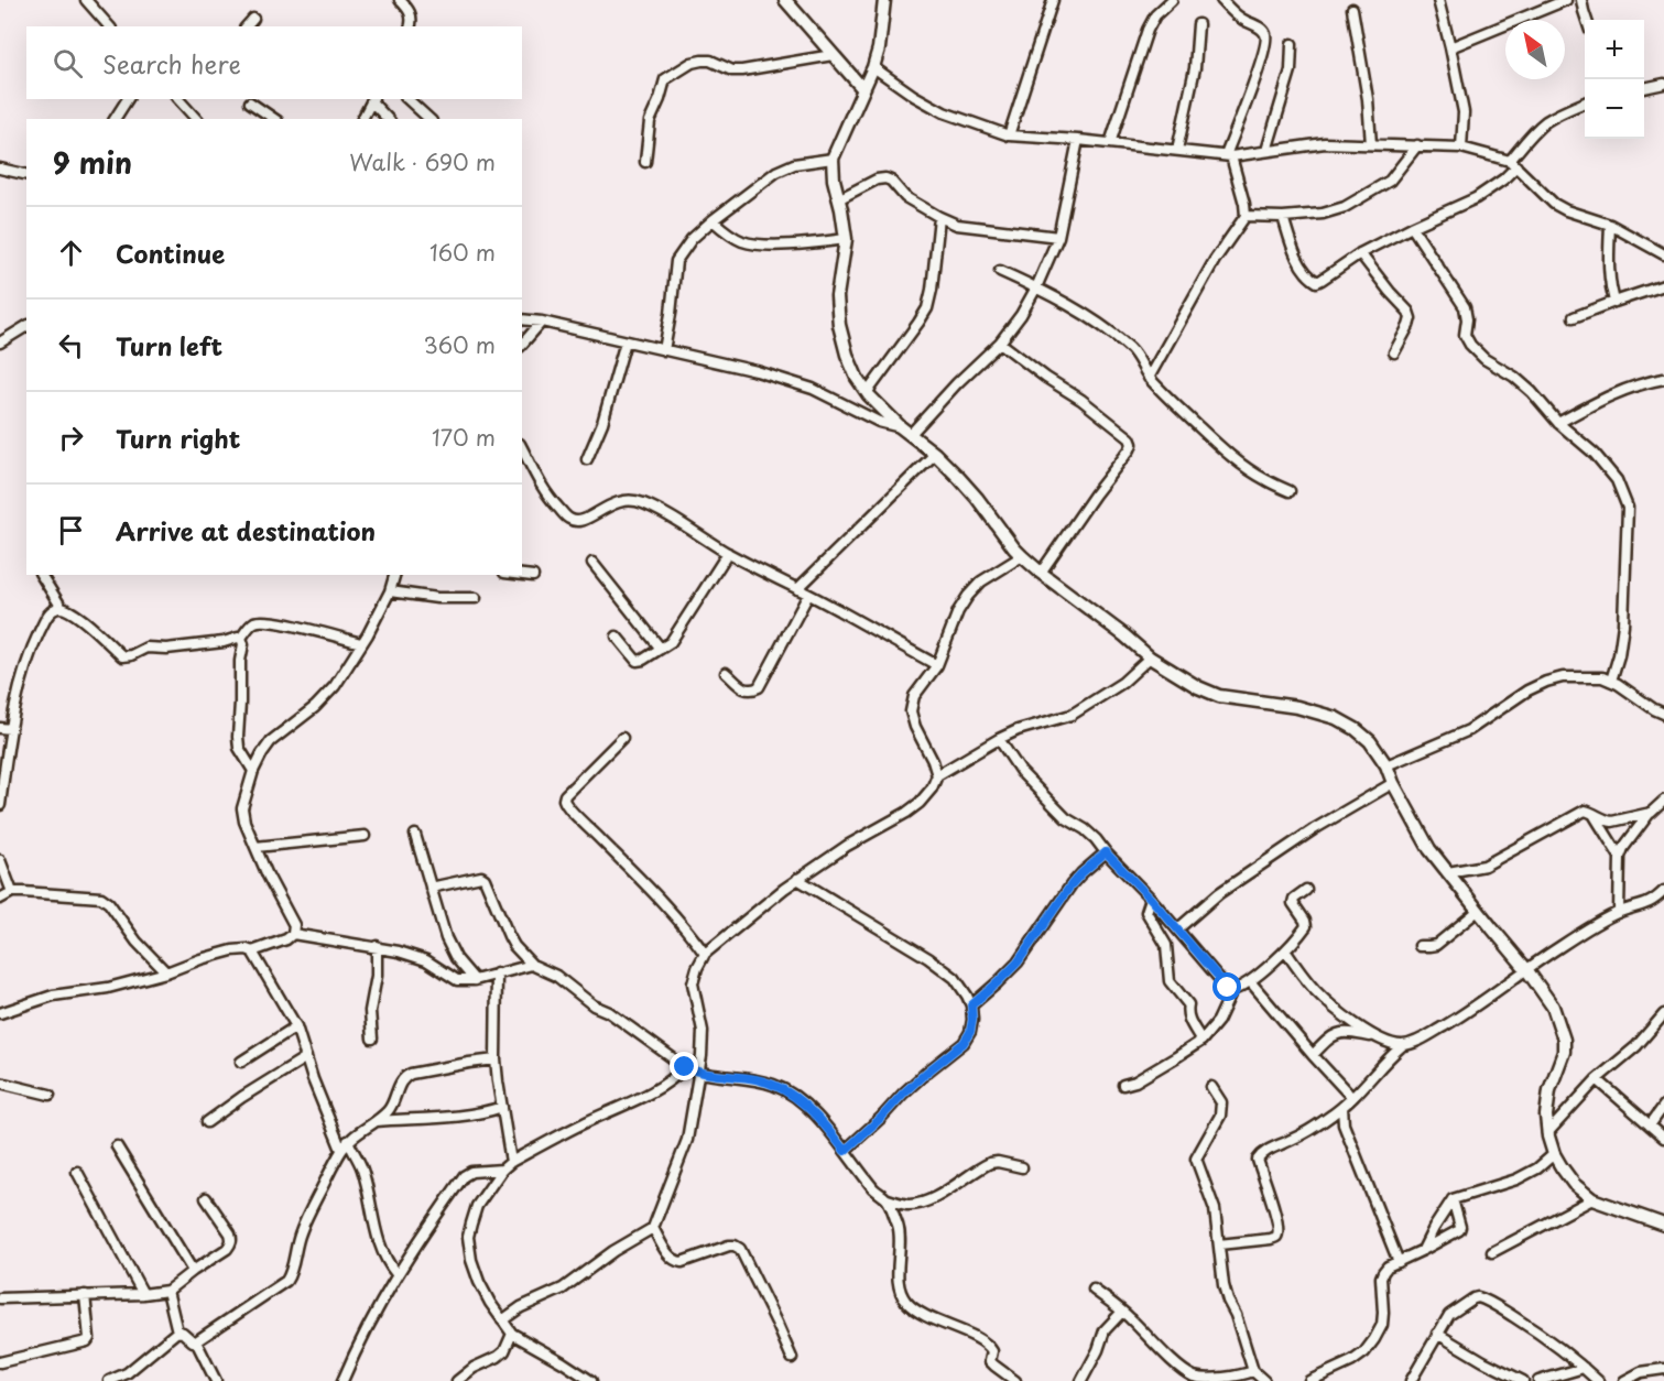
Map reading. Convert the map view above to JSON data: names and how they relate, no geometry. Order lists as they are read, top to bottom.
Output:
{
  "north": "top left",
  "page": {
    "map_buttons": ["+", "−"],
    "search": "Search here",
    "heading": ["9 min", "Walk · 690 m"],
    "list": [
      ["Continue", "160 m"],
      ["Turn left", "360 m"],
      ["Turn right", "170 m"],
      "Arrive at destination"
    ]
  }
}
